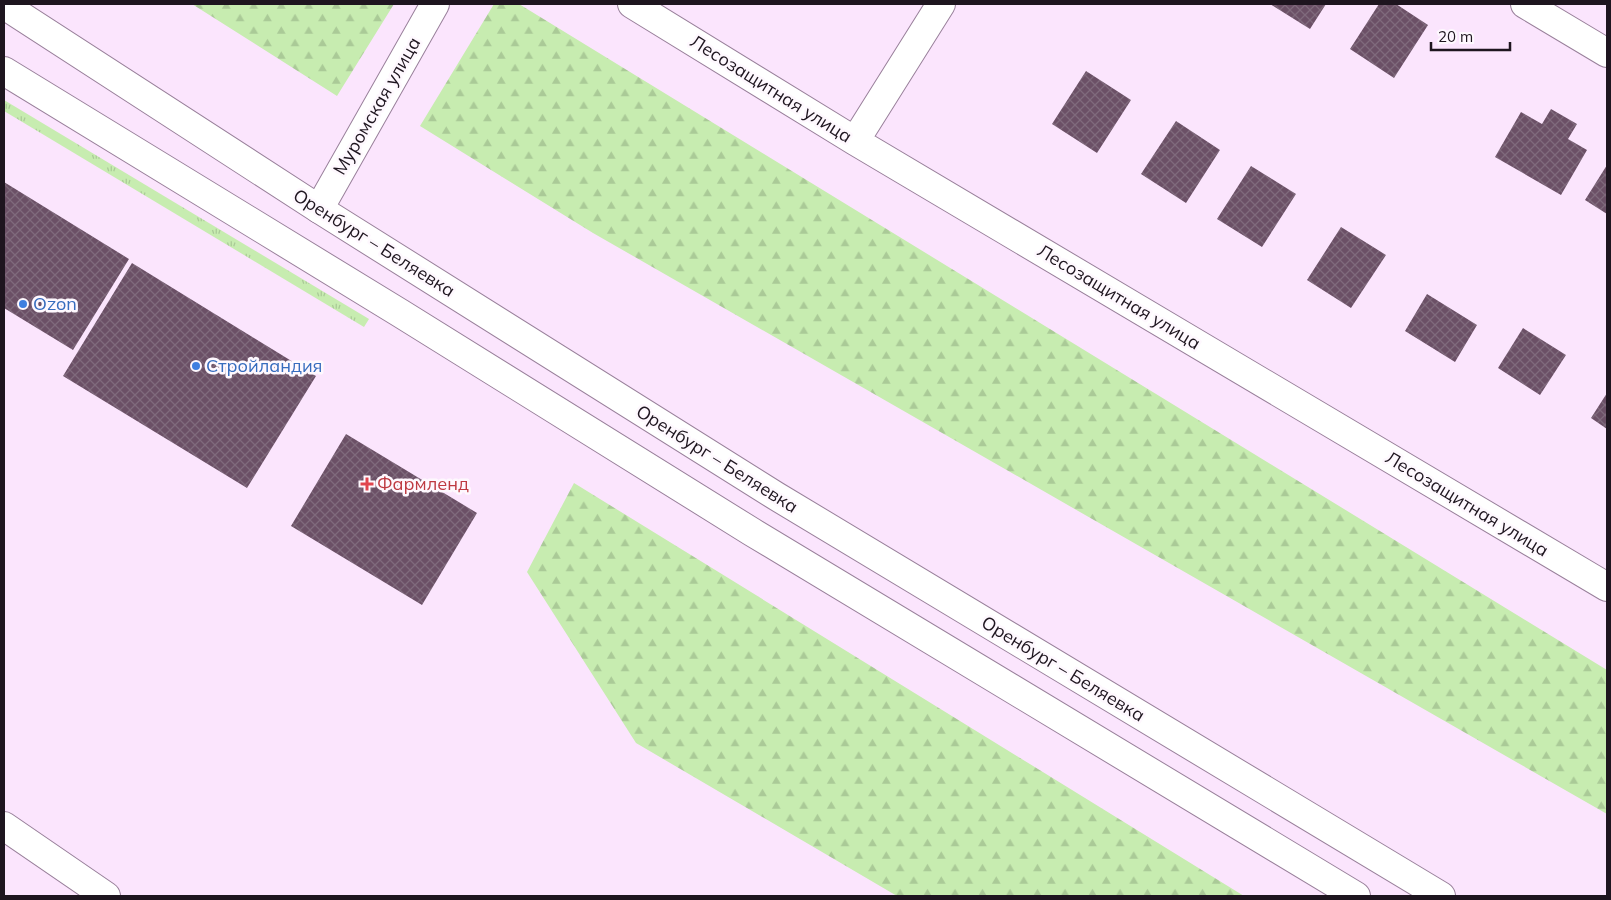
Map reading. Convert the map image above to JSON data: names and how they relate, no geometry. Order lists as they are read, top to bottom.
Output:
{
  "streets": {
    "main road": ["Лесозащитная улица", "Муромская улица", "Оренбург – Беляевка"]
  },
  "crossings": [
    ["Муромская улица", "Оренбург – Беляевка"]
  ],
  "places": {
    "other": ["Ozon", "Стройландия"],
    "health": ["Фармленд"]
  },
  "scale_bar": "20 m"
}
